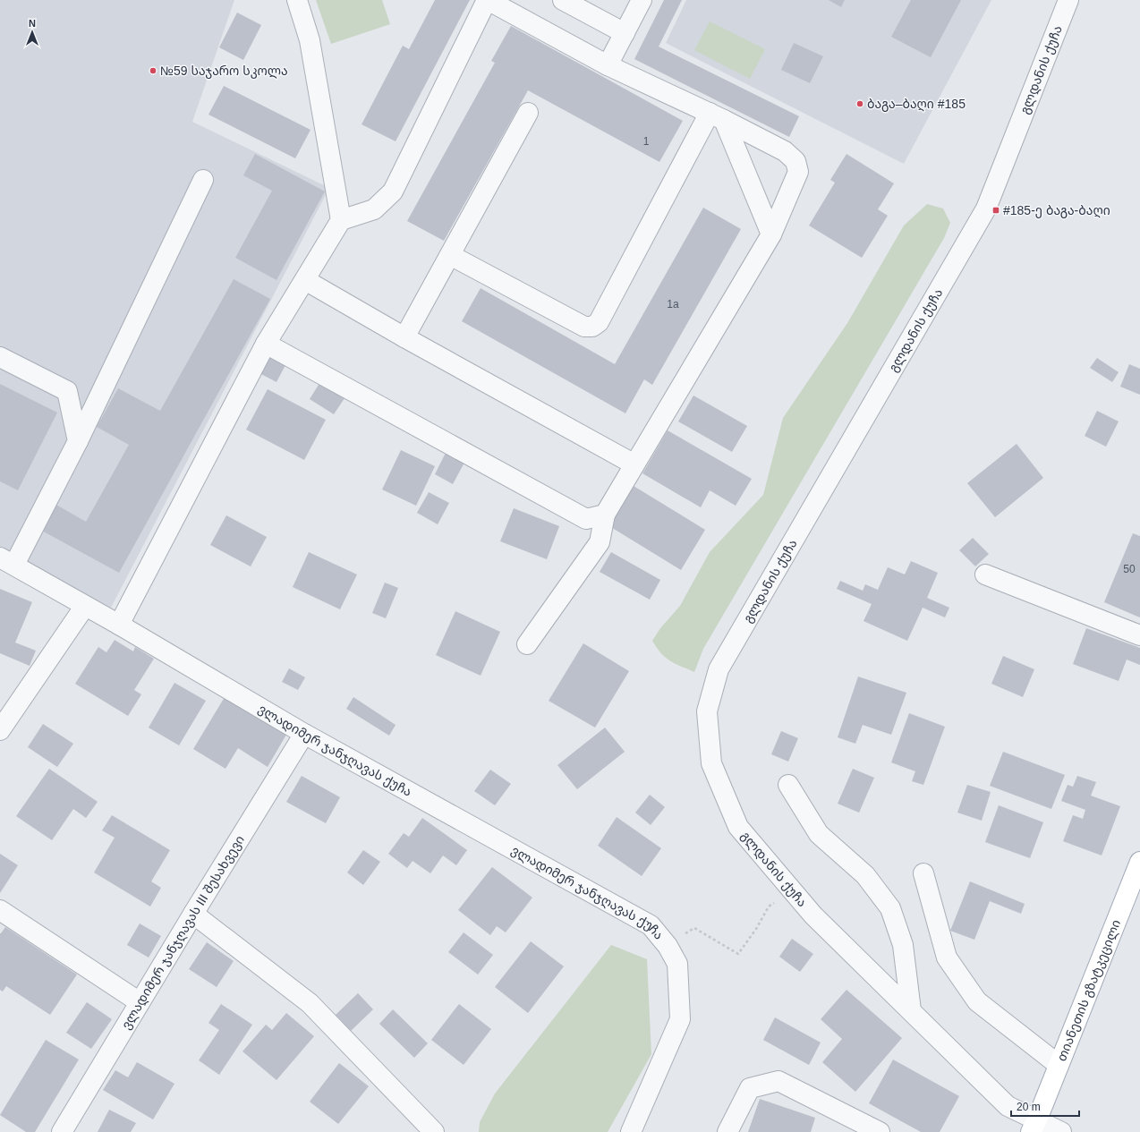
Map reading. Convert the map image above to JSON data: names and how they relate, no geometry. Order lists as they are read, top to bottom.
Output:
{
  "streets": {
    "main road": ["თიანეთის გზატკეცილი"],
    "street": ["გლდანის ქუჩა", "ვლადიმერ ჯანჯღავას ქუჩა", "ვლადიმერ ჯანჯღავას III შესახვევი"]
  },
  "crossings": [
    ["გლდანის ქუჩა", "თიანეთის გზატკეცილი"],
    ["ვლადიმერ ჯანჯღავას ქუჩა", "ვლადიმერ ჯანჯღავას III შესახვევი"]
  ],
  "places": {
    "other": ["№59 საჯარო სკოლა", "ბაგა–ბაღი #185"],
    "transit": ["#185-ე ბაგა-ბაღი"]
  },
  "house_numbers": ["1", "1a", "50"],
  "scale_bar": "20 m",
  "north": "top"
}
